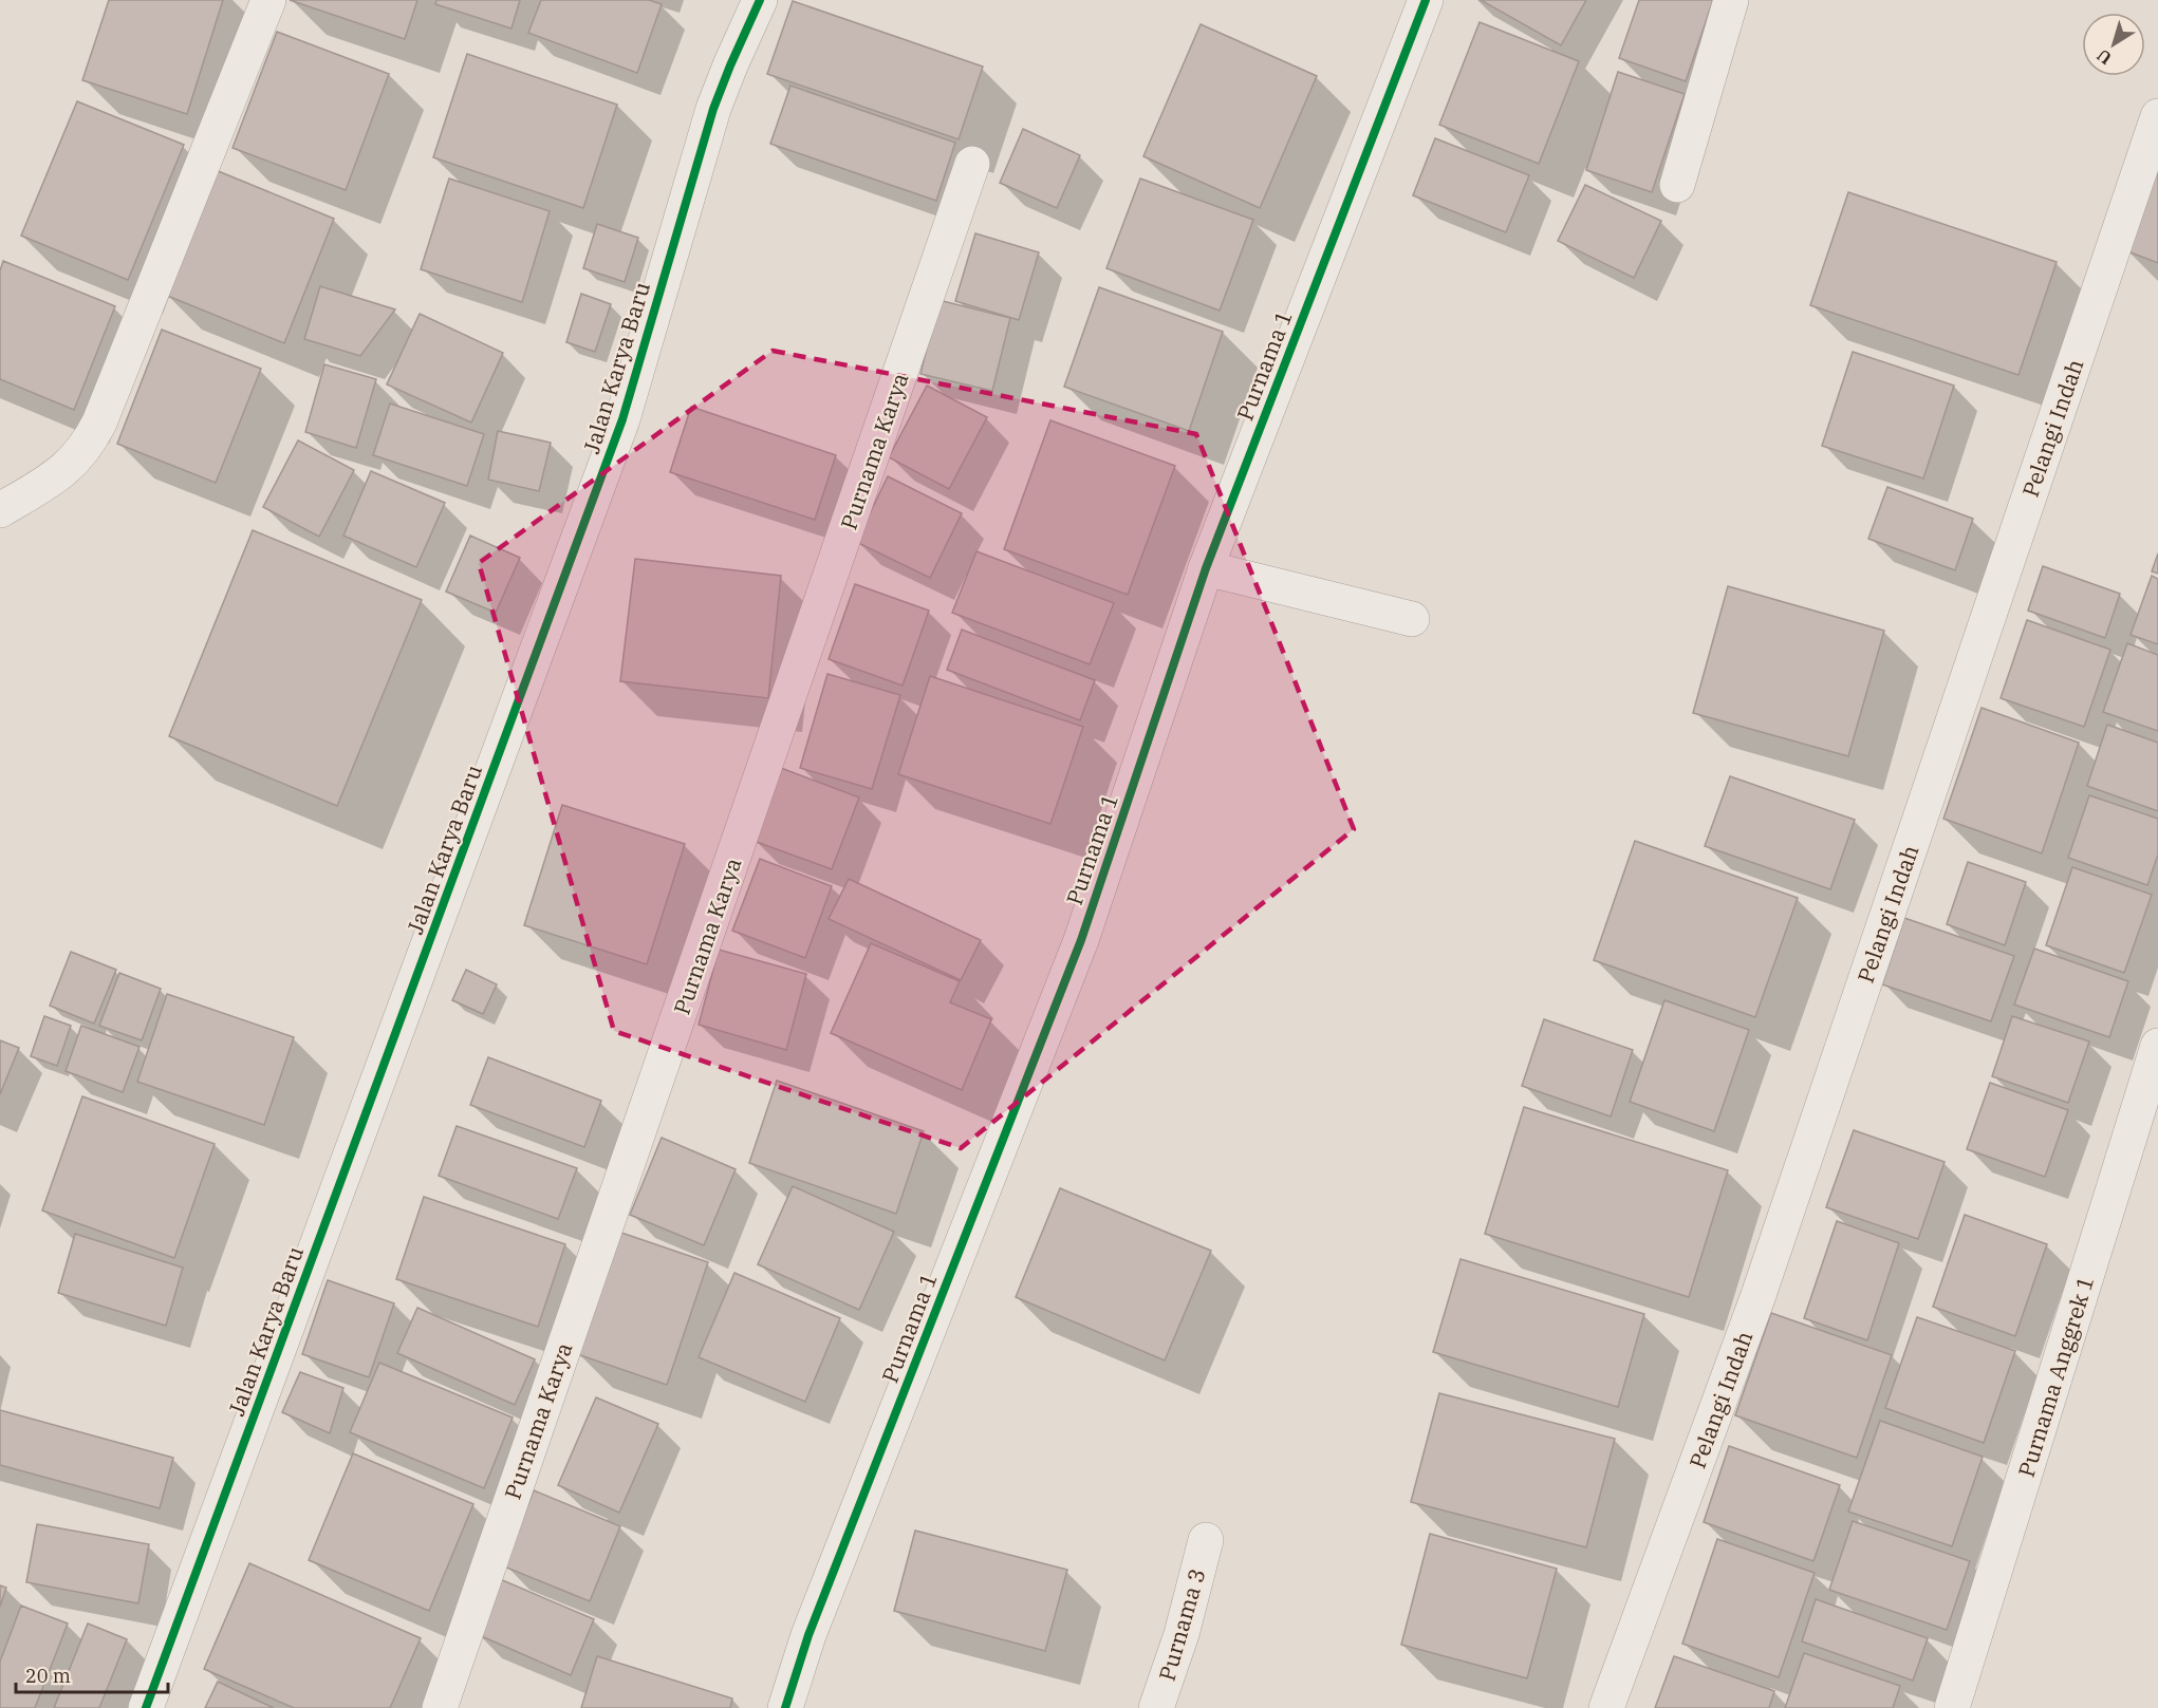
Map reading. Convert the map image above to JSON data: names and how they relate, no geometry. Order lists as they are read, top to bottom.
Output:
{
  "streets": {
    "street": [
      "Purnama 1",
      "Jalan Karya Baru",
      "Pelangi Indah",
      "Purnama Karya",
      "Purnama Anggrek 1",
      "Purnama 3"
    ]
  },
  "scale_bar": "20 m",
  "north": "bottom left"
}
